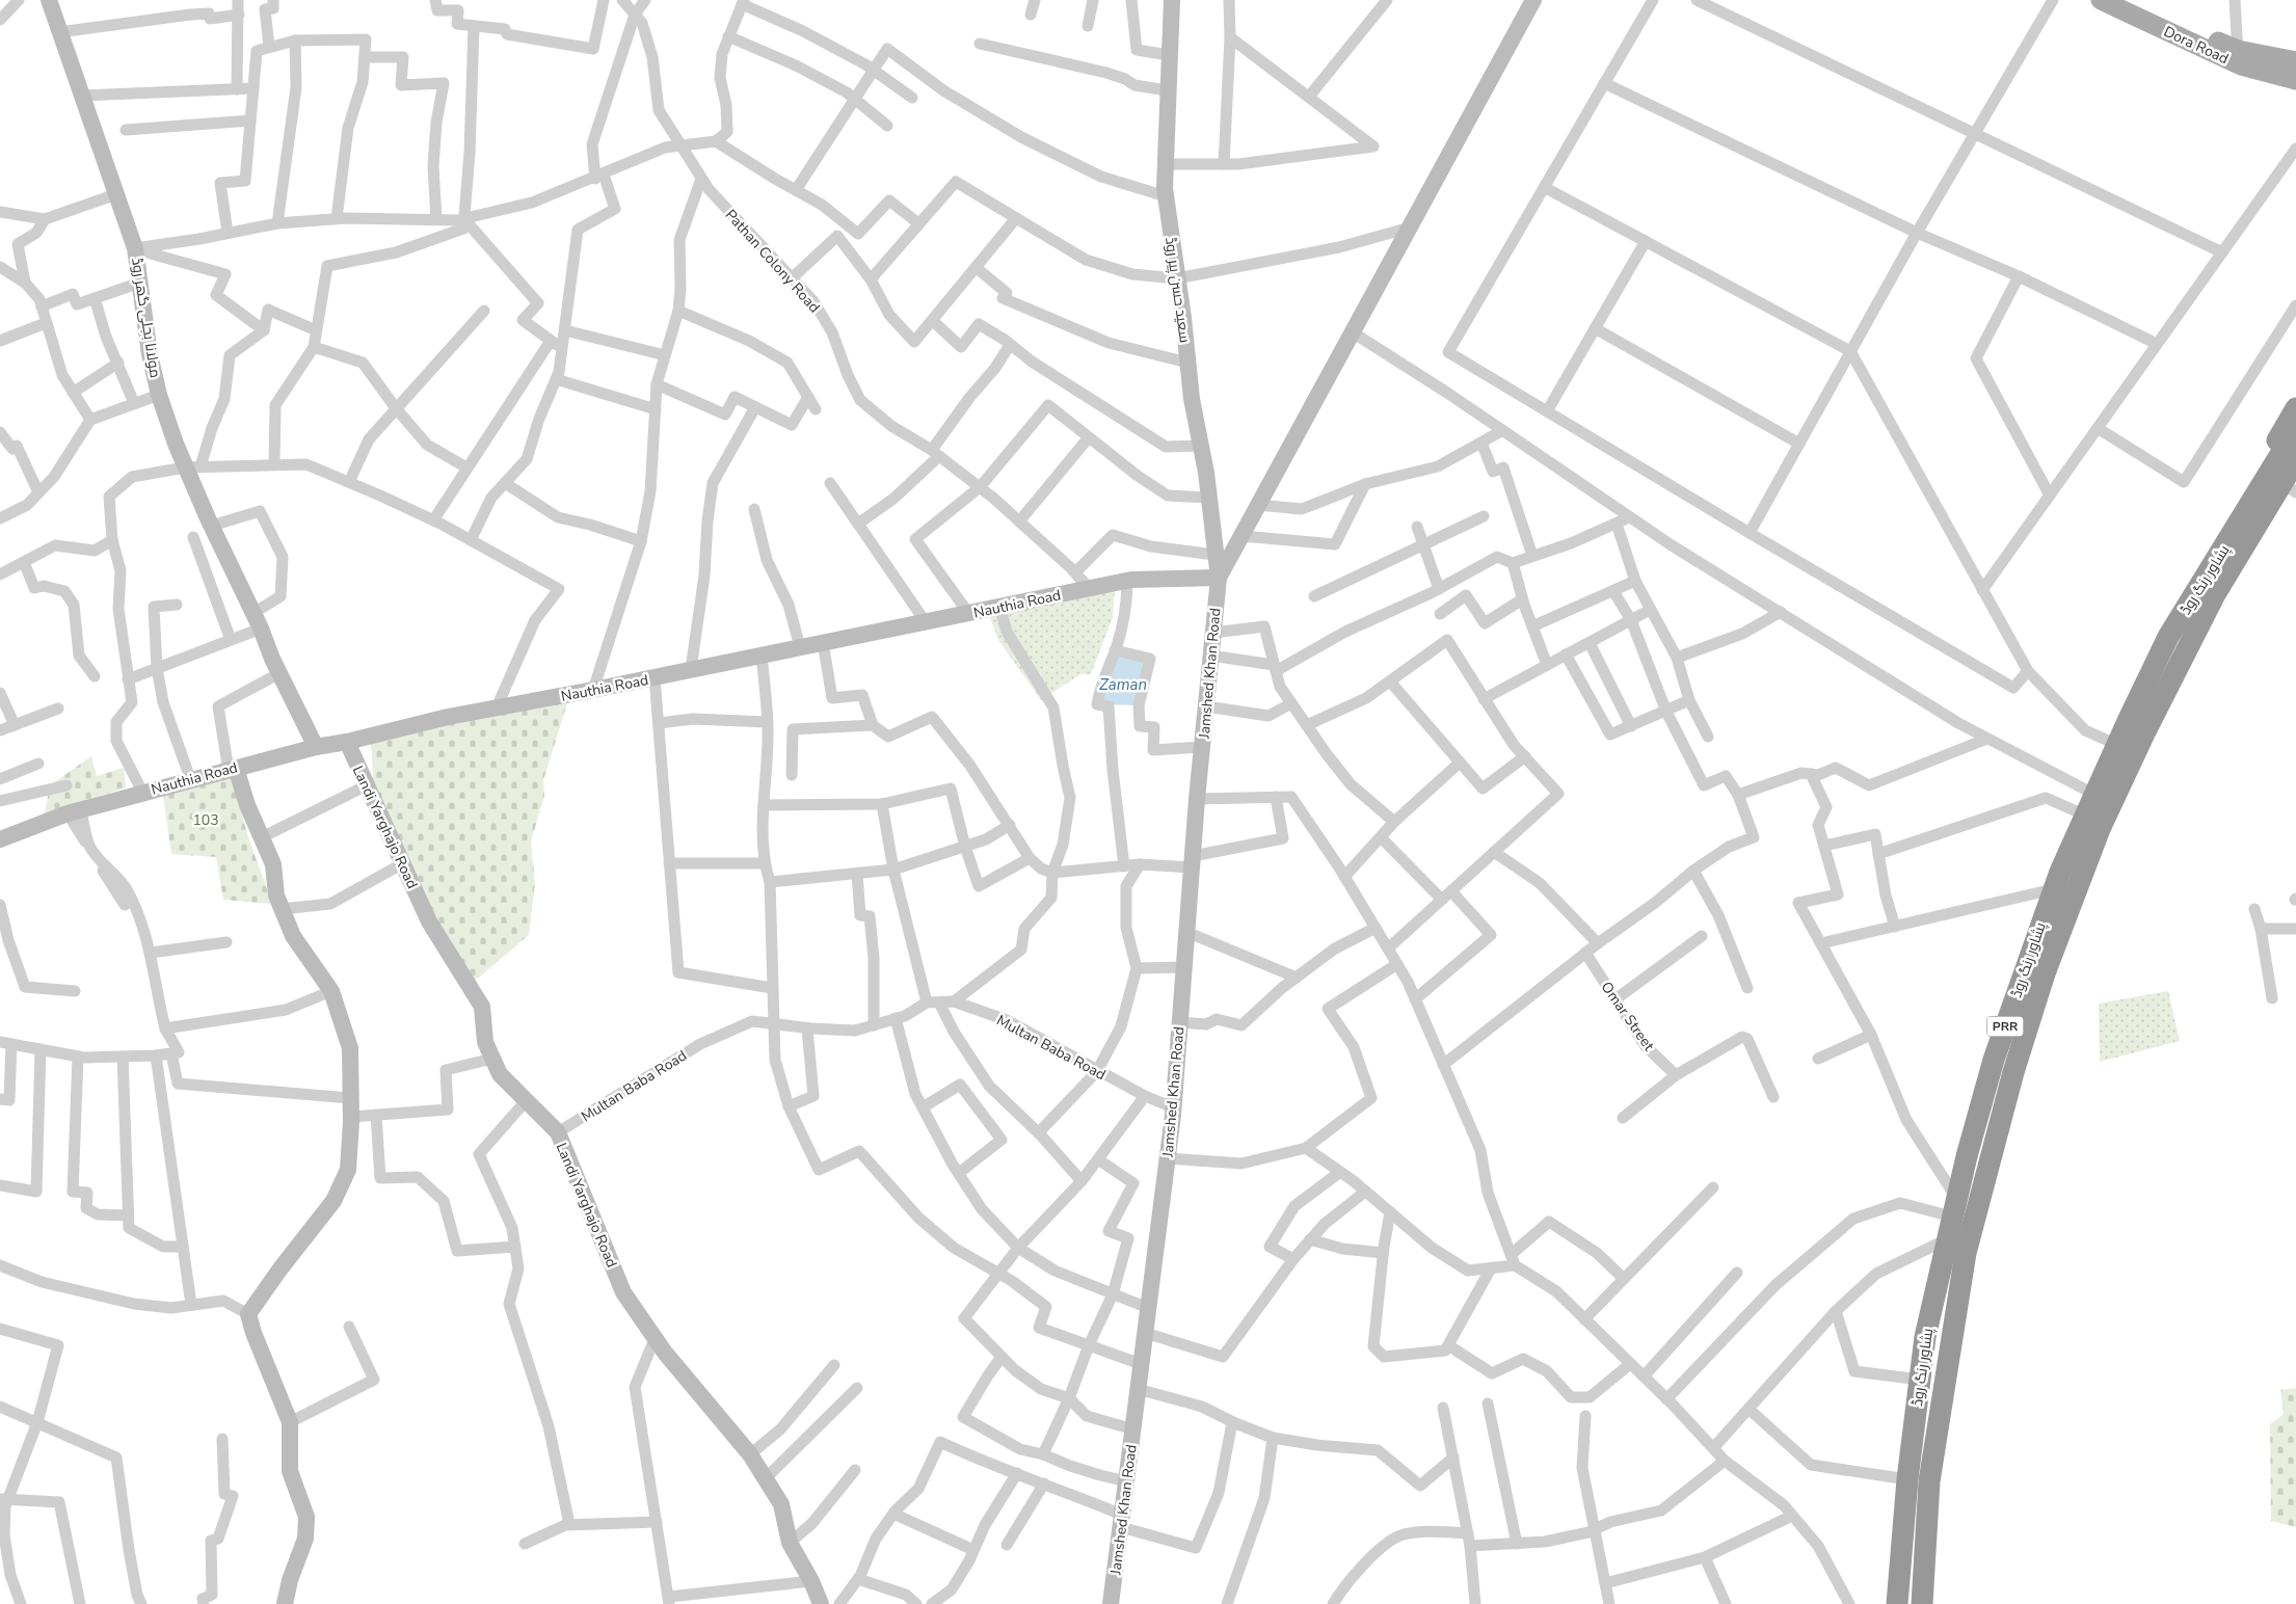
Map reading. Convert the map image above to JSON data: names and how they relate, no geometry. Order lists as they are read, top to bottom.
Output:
{
  "streets": {
    "highway": ["پشاور رنگ روڈ", "PRR"],
    "main road": ["Dora Road"],
    "street": [
      "Pathan Colony Road",
      "سعید حسن پیر روڈ",
      "مولانا بجلی گھر روڈ",
      "Nauthia Road",
      "Jamshed Khan Road",
      "Landi Yarghajo Road",
      "Omar Street",
      "Multan Baba Road"
    ]
  },
  "crossings": [
    ["Pathan Colony Road", "Nauthia Road"],
    ["سعید حسن پیر روڈ", "Nauthia Road"],
    ["سعید حسن پیر روڈ", "Jamshed Khan Road"],
    ["مولانا بجلی گھر روڈ", "Nauthia Road"],
    ["Nauthia Road", "Jamshed Khan Road"],
    ["Nauthia Road", "Landi Yarghajo Road"],
    ["Jamshed Khan Road", "Multan Baba Road"],
    ["Landi Yarghajo Road", "Multan Baba Road"]
  ],
  "water": ["Zaman"],
  "parks": ["103"]
}
